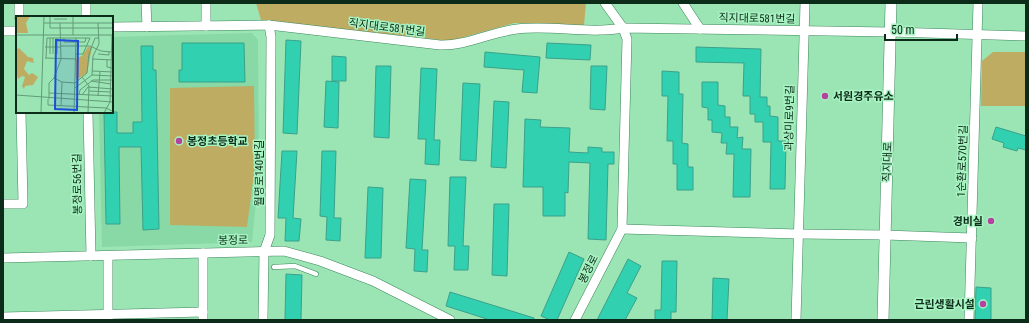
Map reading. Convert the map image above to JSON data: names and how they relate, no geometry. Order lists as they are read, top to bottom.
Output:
{
  "streets": {
    "street": [
      "직지대로581번길",
      "과상미로9번길",
      "1순환로570번길",
      "직지대로",
      "월명로140번길",
      "봉정로56번길",
      "봉정로"
    ]
  },
  "crossings": [
    ["직지대로581번길", "과상미로9번길"],
    ["직지대로581번길", "1순환로570번길"],
    ["직지대로581번길", "직지대로"],
    ["직지대로581번길", "월명로140번길"],
    ["월명로140번길", "봉정로"],
    ["봉정로56번길", "봉정로"]
  ],
  "places": [
    "서원경주유소",
    "봉정초등학교",
    "경비실",
    "근린생활시설"
  ],
  "scale_bar": "50 m"
}
